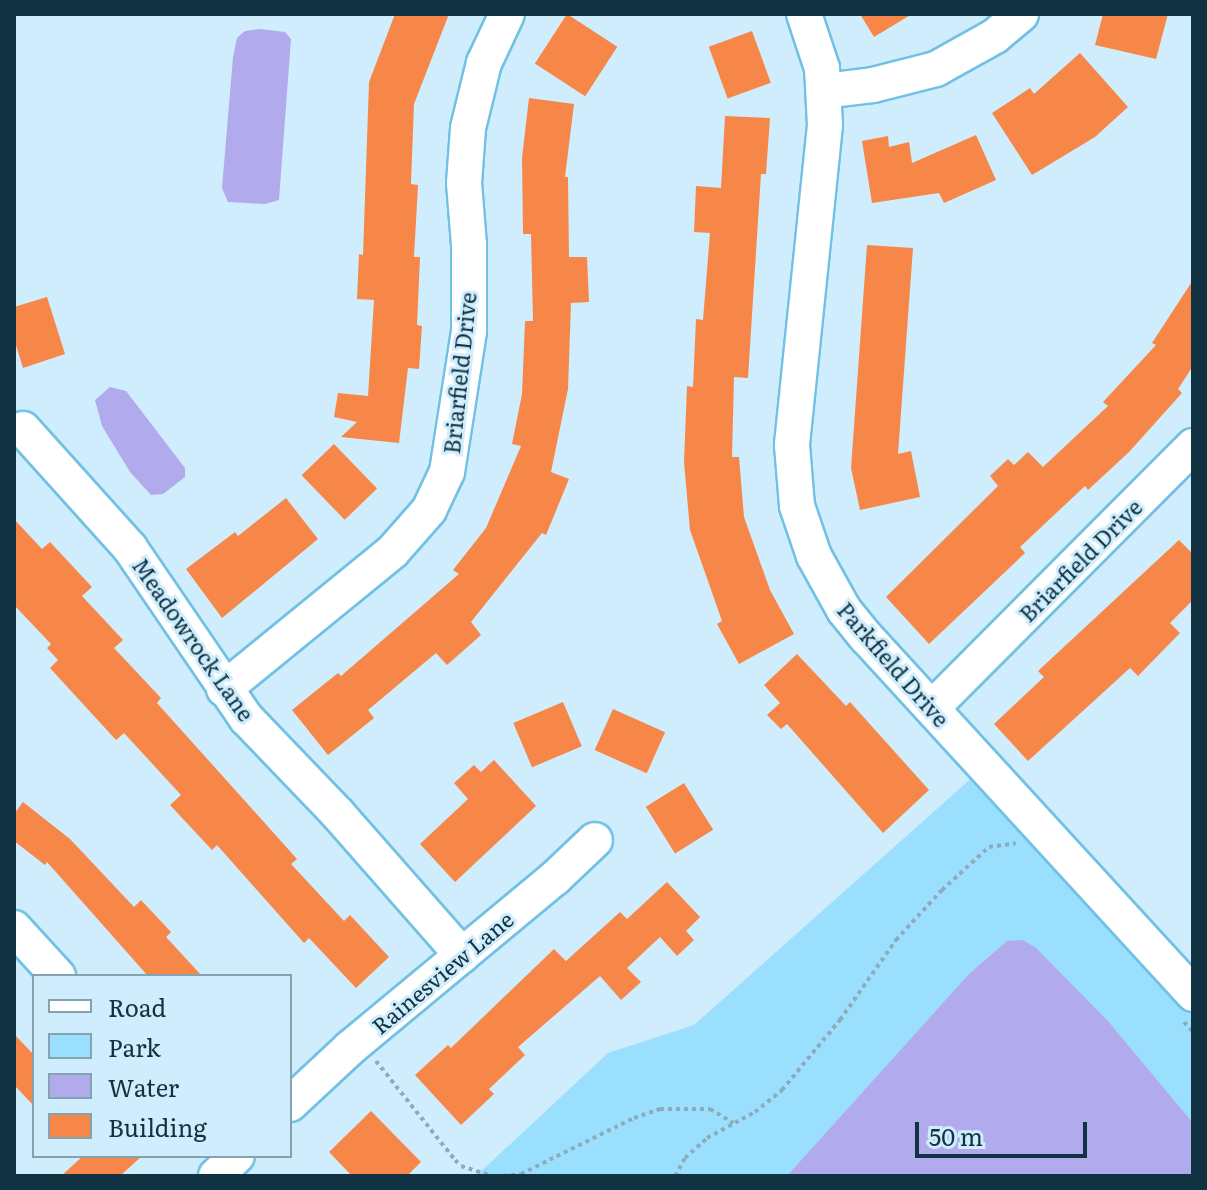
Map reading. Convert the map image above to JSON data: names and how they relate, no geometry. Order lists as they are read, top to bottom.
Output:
{
  "streets": {
    "street": [
      "Briarfield Drive",
      "Meadowrock Lane",
      "Parkfield Drive",
      "Rainesview Lane"
    ]
  },
  "crossings": [
    ["Briarfield Drive", "Meadowrock Lane"],
    ["Briarfield Drive", "Parkfield Drive"],
    ["Meadowrock Lane", "Rainesview Lane"]
  ],
  "legend": [
    "Road",
    "Park",
    "Water",
    "Building"
  ],
  "scale_bar": "50 m"
}
